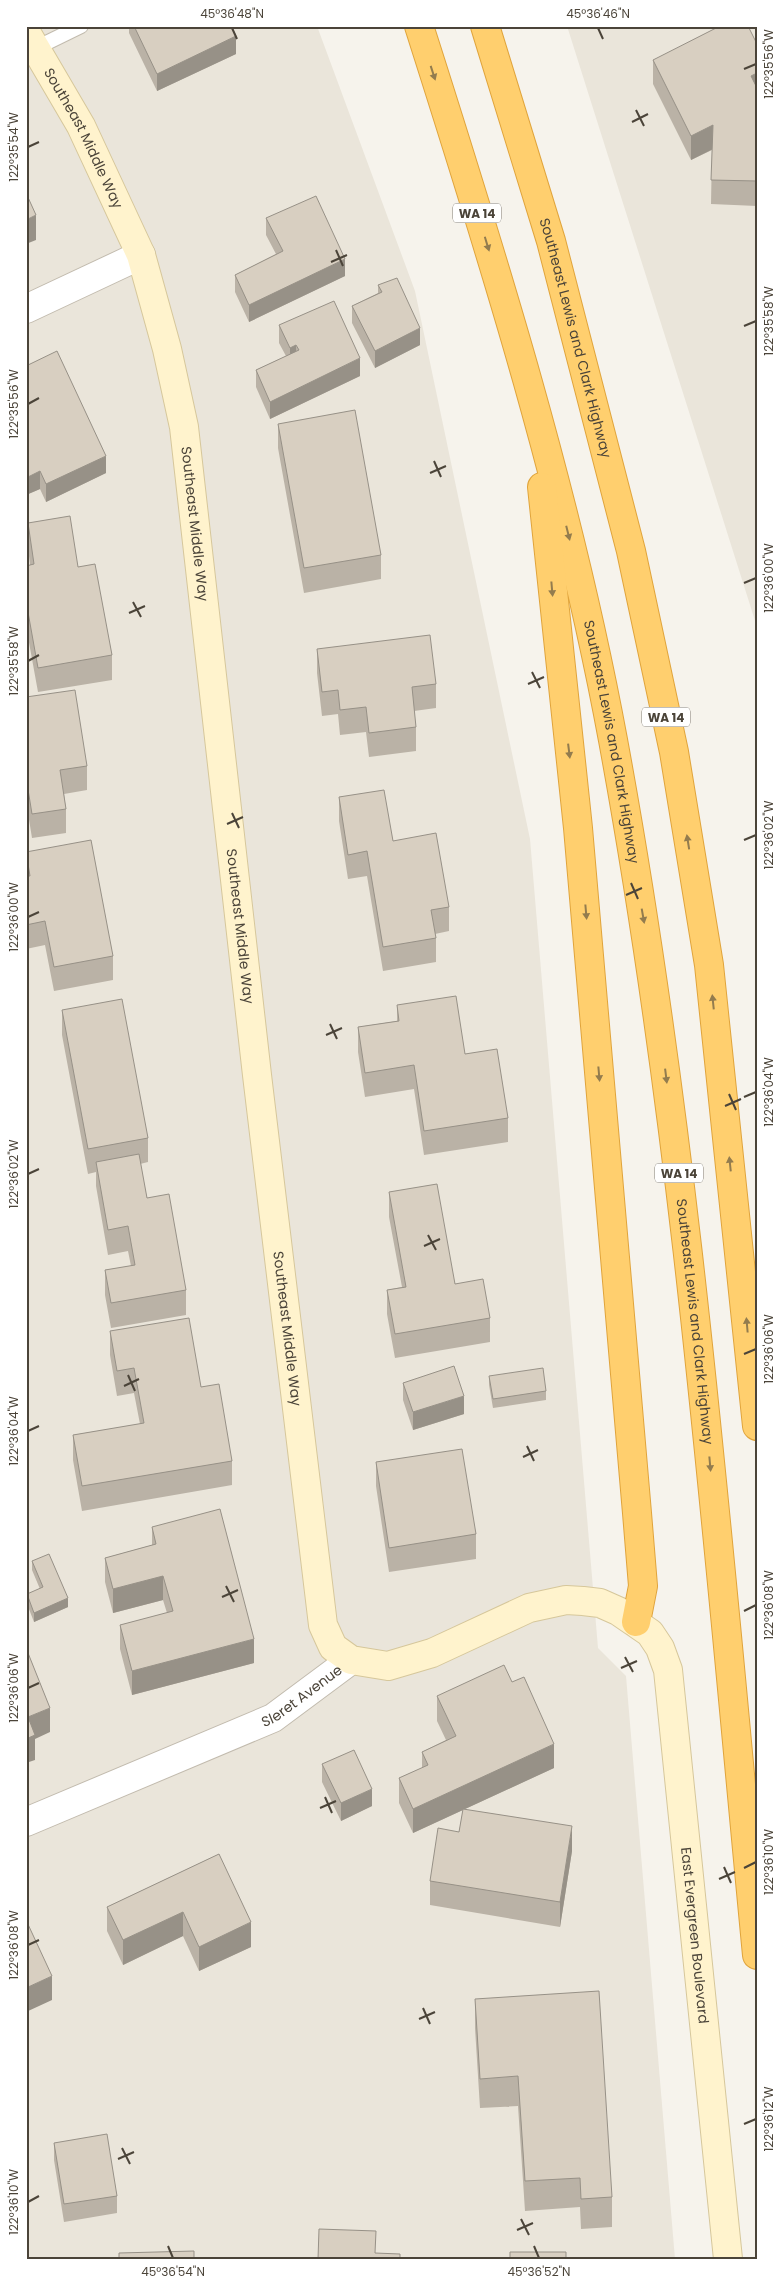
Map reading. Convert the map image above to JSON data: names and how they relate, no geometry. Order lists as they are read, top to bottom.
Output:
{
  "streets": {
    "highway": ["WA 14", "Southeast Lewis and Clark Highway"],
    "street": ["Southeast Middle Way", "Sleret Avenue", "East Evergreen Boulevard"]
  },
  "crossings": [
    ["Southeast Middle Way", "Sleret Avenue"],
    ["Sleret Avenue", "East Evergreen Boulevard"]
  ],
  "coordinates": [
    "45°36'48\"N",
    "45°36'46\"N",
    "122°35'56\"W",
    "122°35'54\"W",
    "122°35'58\"W",
    "122°36'00\"W",
    "122°36'02\"W",
    "122°36'04\"W",
    "122°36'06\"W",
    "122°36'08\"W",
    "122°36'10\"W",
    "122°36'12\"W",
    "45°36'54\"N",
    "45°36'52\"N"
  ]
}
